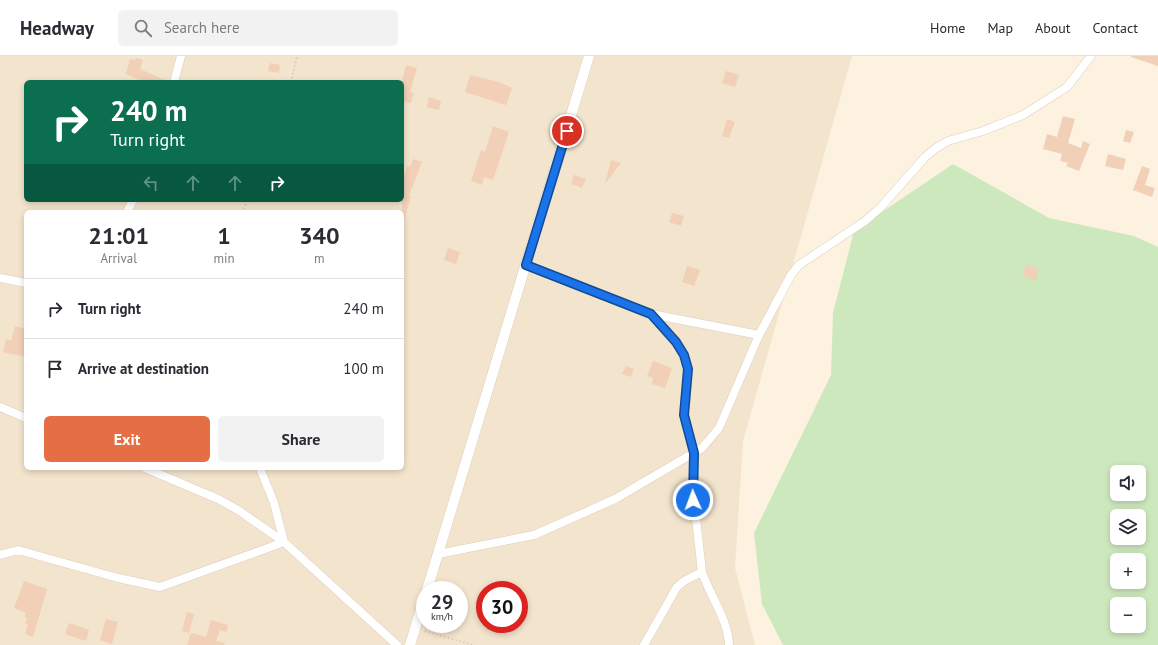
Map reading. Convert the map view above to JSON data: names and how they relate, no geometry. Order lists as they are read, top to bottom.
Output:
{
  "page": {
    "header": "Headway",
    "search": "Search here",
    "nav": [
      "Home",
      "Map",
      "About",
      "Contact"
    ],
    "turn": ["240 m", "Turn right"],
    "eta": [
      "21:01",
      "Arrival",
      "1",
      "min",
      "340",
      "m"
    ],
    "list": [
      {
        "name": "Turn right",
        "value": "240 m"
      },
      {
        "name": "Arrive at destination",
        "value": "100 m"
      }
    ],
    "buttons": ["Exit", "Share"],
    "map_buttons": ["+", "−"],
    "speed": "29 km/h",
    "limit": "30"
  }
}
